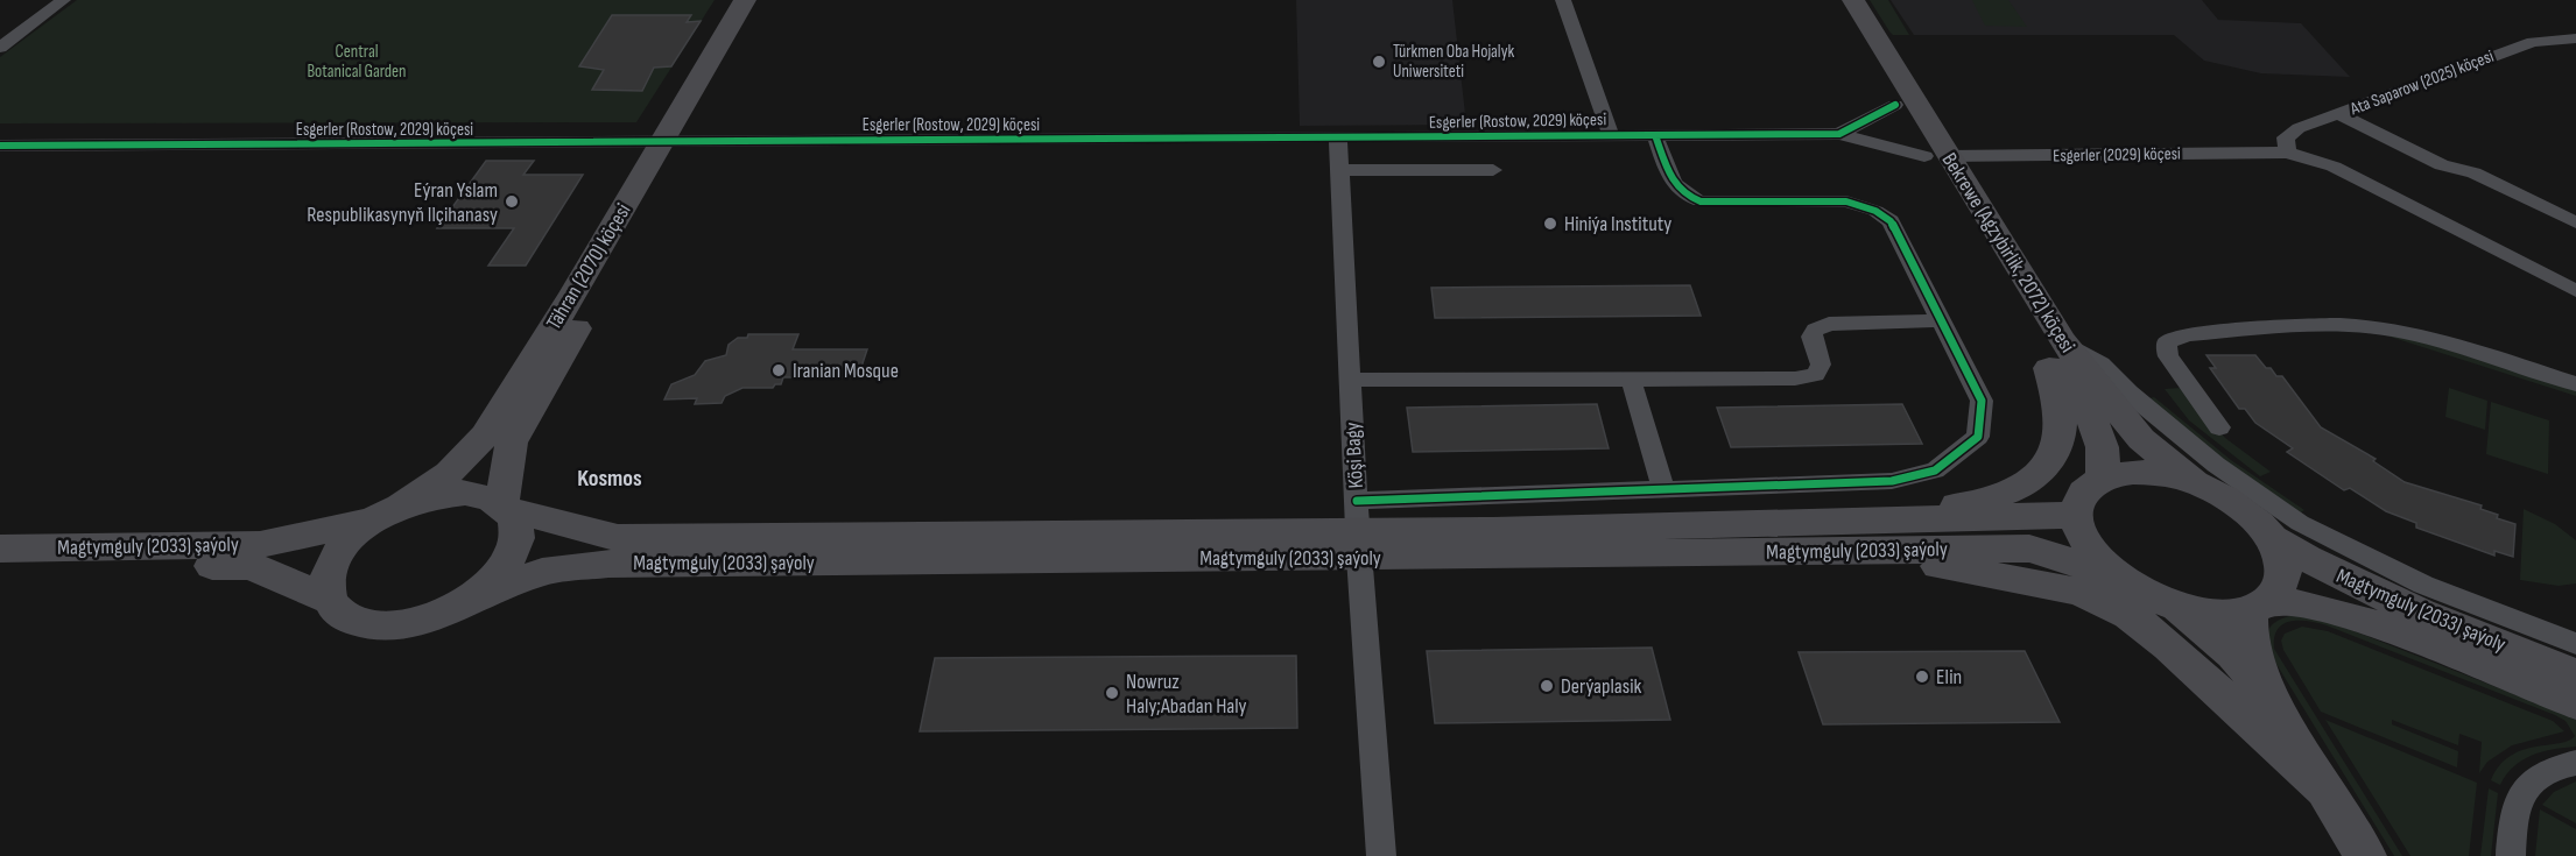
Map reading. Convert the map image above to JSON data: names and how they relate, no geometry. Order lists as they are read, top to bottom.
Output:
{
  "streets": {
    "main road": ["Bekrewe (Agzybirlik, 2072) köçesi", "Tähran (2070) köçesi", "Magtymguly (2033) şaýoly"],
    "street": [
      "Ata Saparow (2025) köçesi",
      "Esgerler (Rostow, 2029) köçesi",
      "Esgerler (2029) köçesi",
      "Köşi Bagy"
    ]
  },
  "crossings": [
    ["Ata Saparow (2025) köçesi", "Esgerler (2029) köçesi"],
    ["Esgerler (Rostow, 2029) köçesi", "Bekrewe (Agzybirlik, 2072) köçesi"],
    ["Esgerler (Rostow, 2029) köçesi", "Tähran (2070) köçesi"],
    ["Esgerler (Rostow, 2029) köçesi", "Köşi Bagy"],
    ["Esgerler (2029) köçesi", "Bekrewe (Agzybirlik, 2072) köçesi"],
    ["Bekrewe (Agzybirlik, 2072) köçesi", "Magtymguly (2033) şaýoly"],
    ["Tähran (2070) köçesi", "Magtymguly (2033) şaýoly"],
    ["Köşi Bagy", "Magtymguly (2033) şaýoly"]
  ],
  "districts": ["Kosmos"],
  "parks": ["Central Botanical Garden"],
  "places": [
    "Türkmen Oba Hojalyk Uniwersiteti",
    "Eýran Yslam Respublikasynyň Ilçihanasy",
    "Hiniýa Instituty",
    "Iranian Mosque",
    "Elin",
    "Derýaplasik",
    "Nowruz Haly;Abadan Haly"
  ]
}
